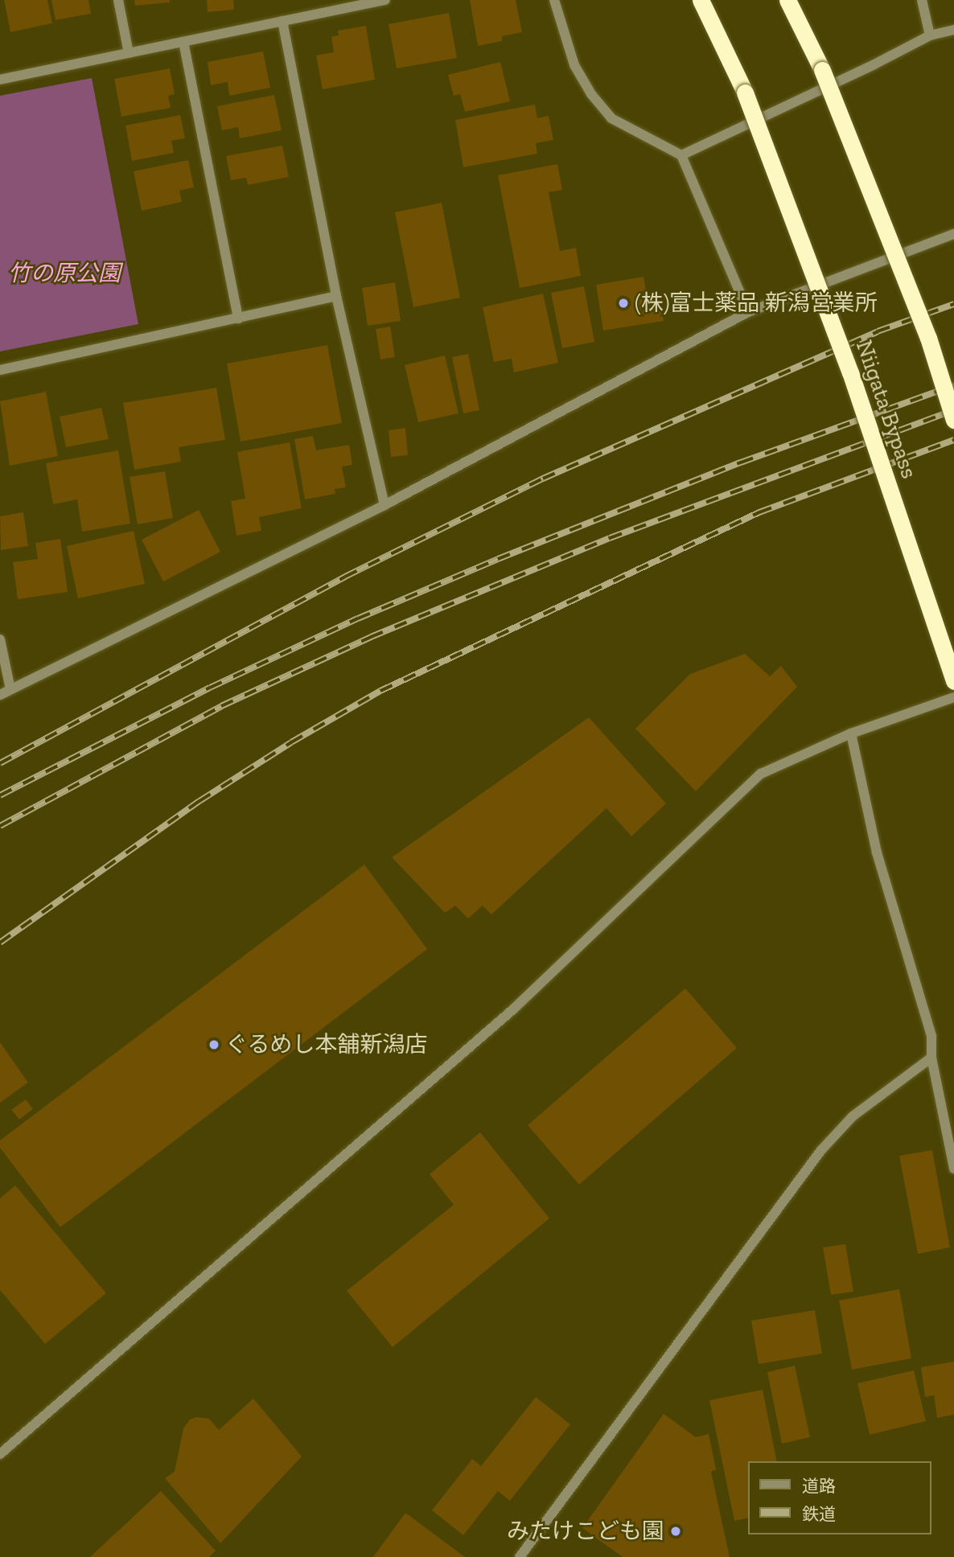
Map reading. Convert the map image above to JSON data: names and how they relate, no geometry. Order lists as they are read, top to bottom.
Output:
{
  "streets": {
    "highway": ["Niigata Bypass"]
  },
  "parks": ["竹の原公園"],
  "places": ["(株)富士薬品 新潟営業所", "ぐるめし本舗新潟店", "みたけこども園"],
  "legend": ["道路", "鉄道"]
}
